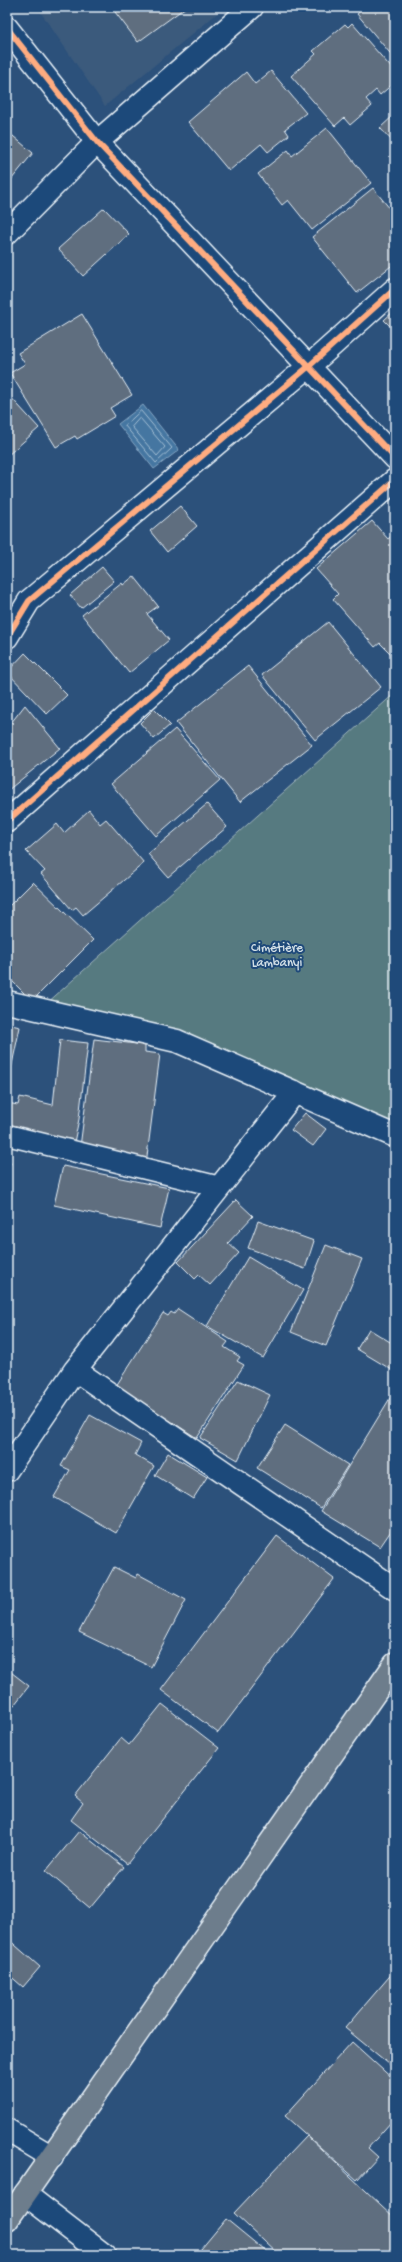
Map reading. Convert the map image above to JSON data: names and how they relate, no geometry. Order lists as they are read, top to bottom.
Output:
{
  "parks": ["Cimétière Lambanyi"]
}
